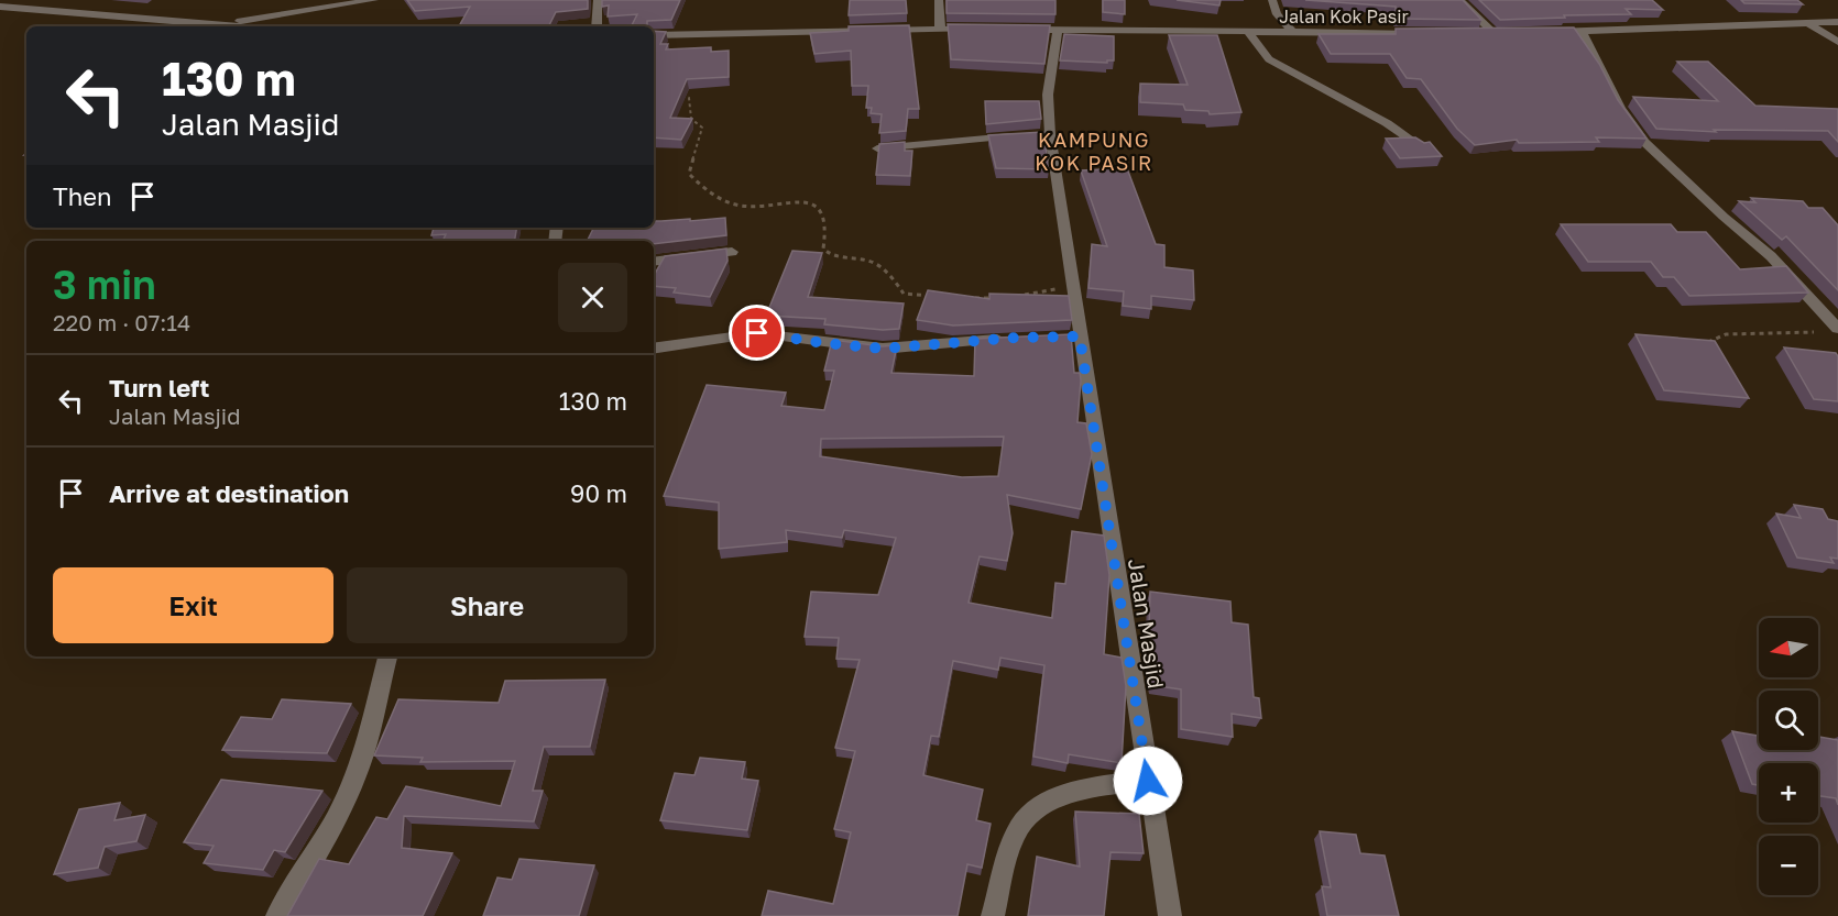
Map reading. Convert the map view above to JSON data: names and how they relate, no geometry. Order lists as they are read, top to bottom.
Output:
{
  "streets": {
    "street": ["Jalan Kok Pasir", "Jalan Masjid"]
  },
  "crossings": [
    ["Jalan Kok Pasir", "Jalan Masjid"]
  ],
  "districts": ["KAMPUNG KOK PASIR"],
  "north": "left",
  "page": {
    "turn": ["130 m", "Jalan Masjid"],
    "then": "Then",
    "heading": ["3 min", "220 m · 07:14"],
    "list": [
      {
        "name": "Turn left",
        "note": "Jalan Masjid",
        "value": "130 m"
      },
      {
        "name": "Arrive at destination",
        "value": "90 m"
      }
    ],
    "buttons": ["Exit", "Share"],
    "map_buttons": ["+", "−"]
  }
}
